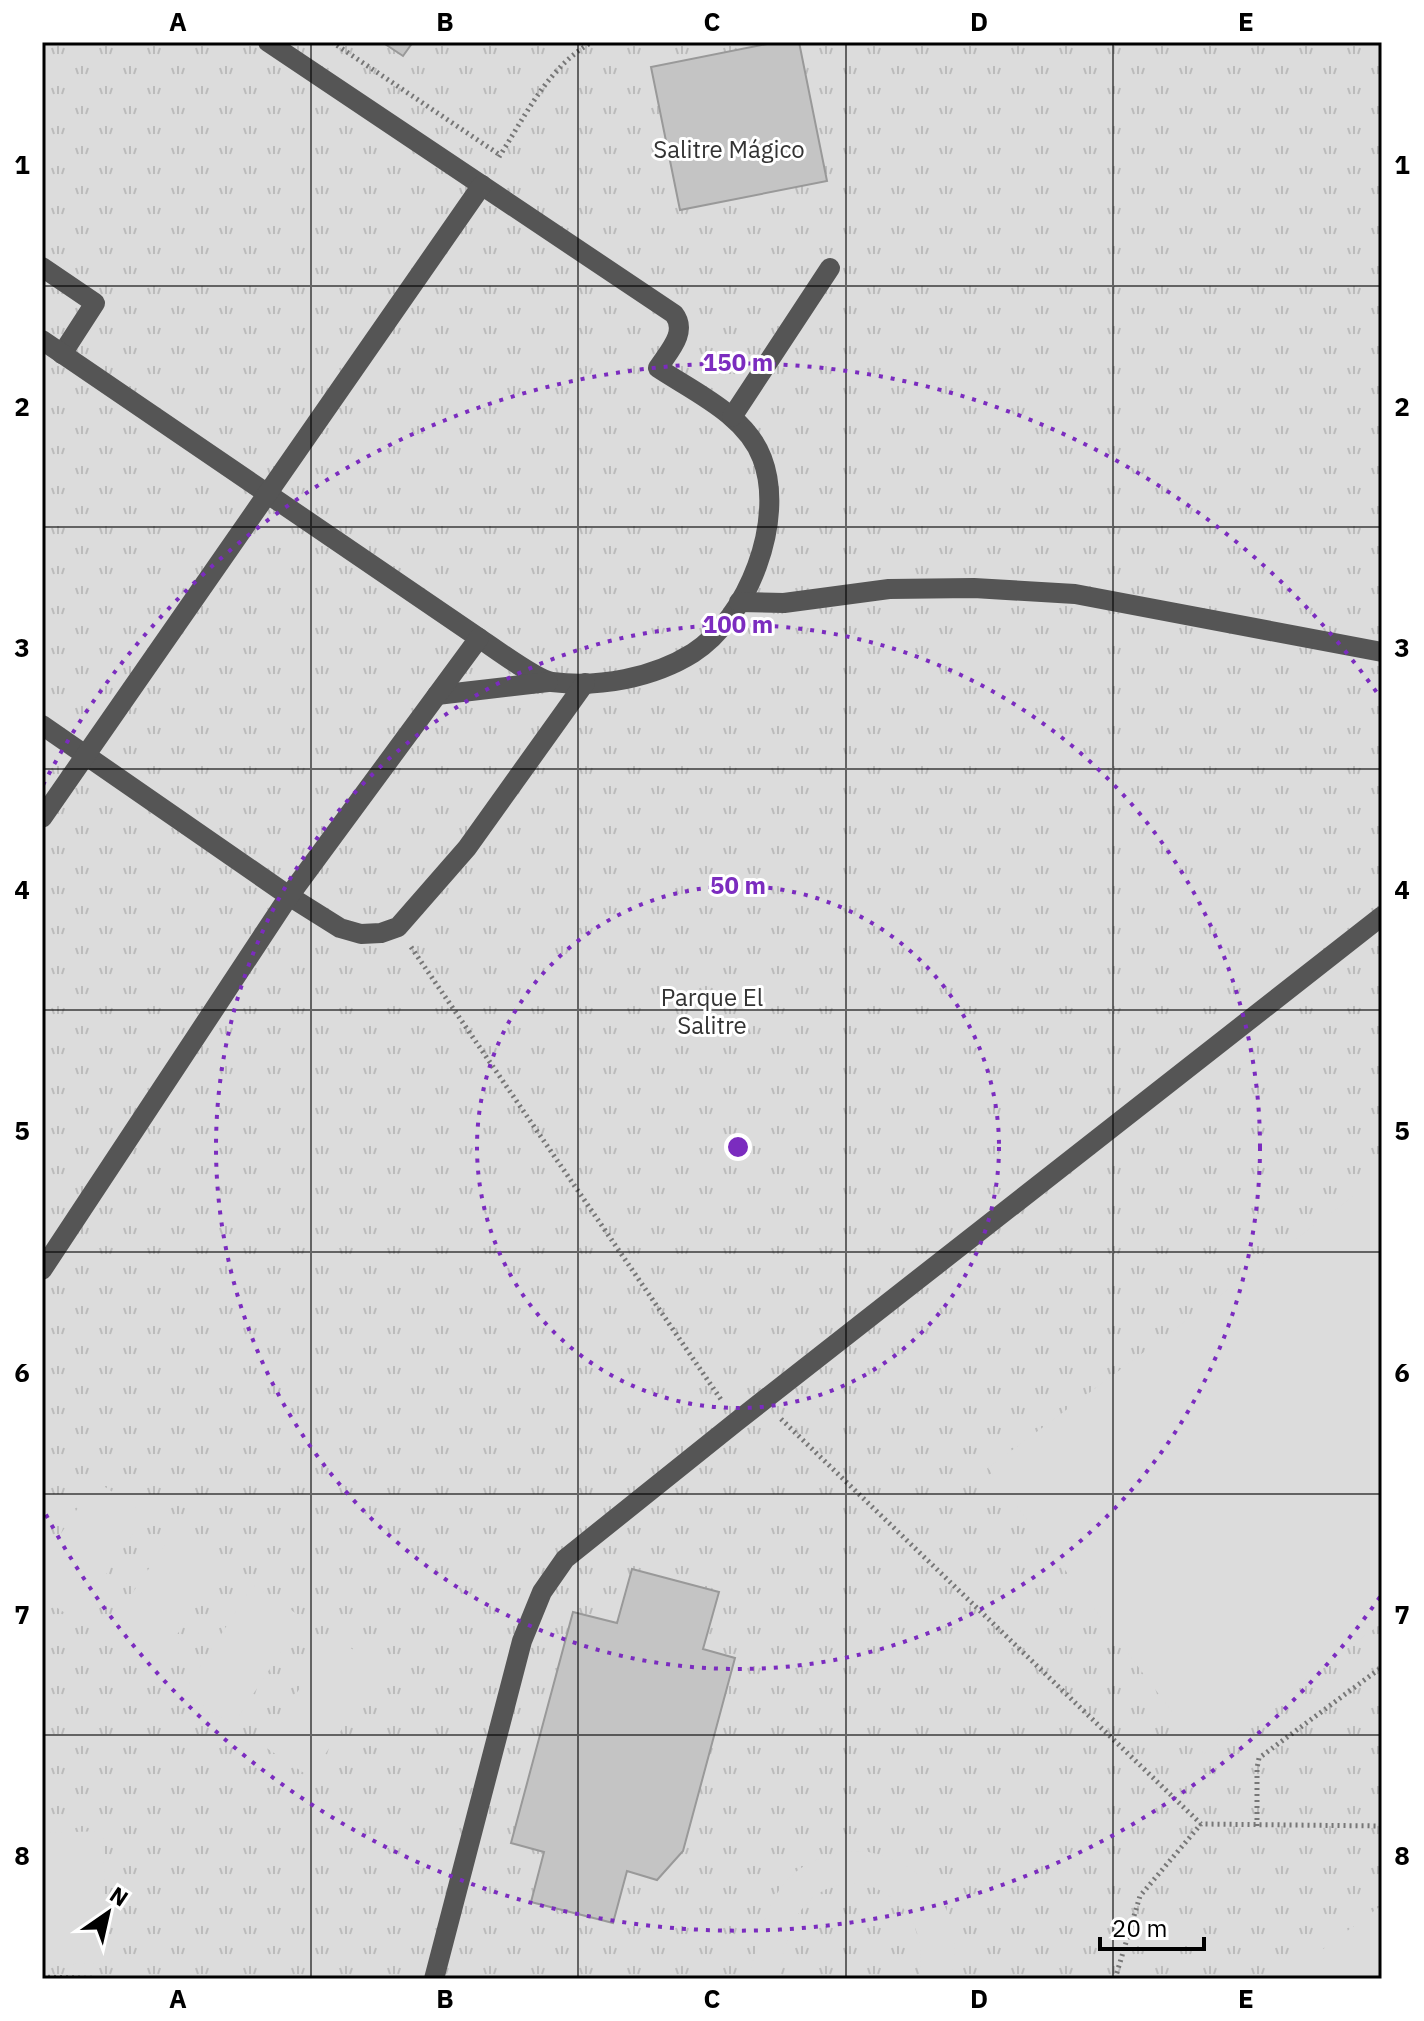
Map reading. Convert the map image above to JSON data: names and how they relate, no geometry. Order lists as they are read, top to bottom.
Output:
{
  "parks": ["Salitre Mágico", "Parque El Salitre"],
  "scale_bar": "20 m",
  "north": "top right",
  "grid": {
    "columns": [
      "A",
      "B",
      "C",
      "D",
      "E"
    ],
    "rows": [
      "1",
      "2",
      "3",
      "4",
      "5",
      "6",
      "7",
      "8"
    ]
  },
  "rings": ["150 m", "100 m", "50 m"]
}
